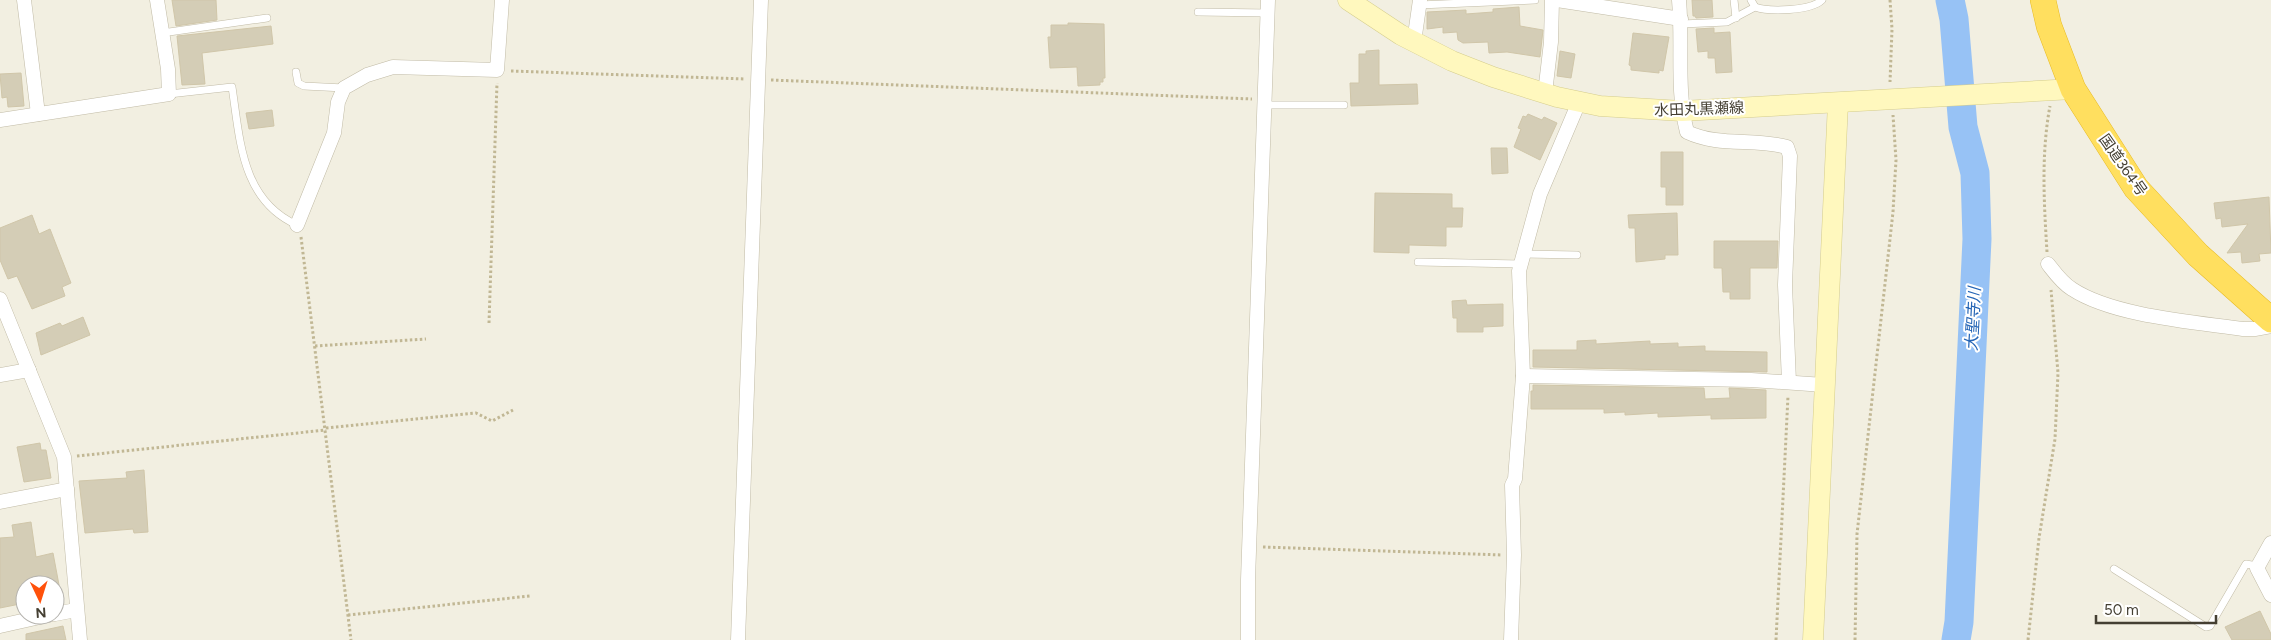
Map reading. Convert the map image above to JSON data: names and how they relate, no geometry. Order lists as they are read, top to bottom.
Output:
{
  "streets": {
    "highway": ["国道364号"],
    "main road": ["水田丸黒瀬線"]
  },
  "crossings": [
    ["水田丸黒瀬線", "国道364号"]
  ],
  "water": ["大聖寺川"],
  "scale_bar": "50 m",
  "north": "bottom"
}
